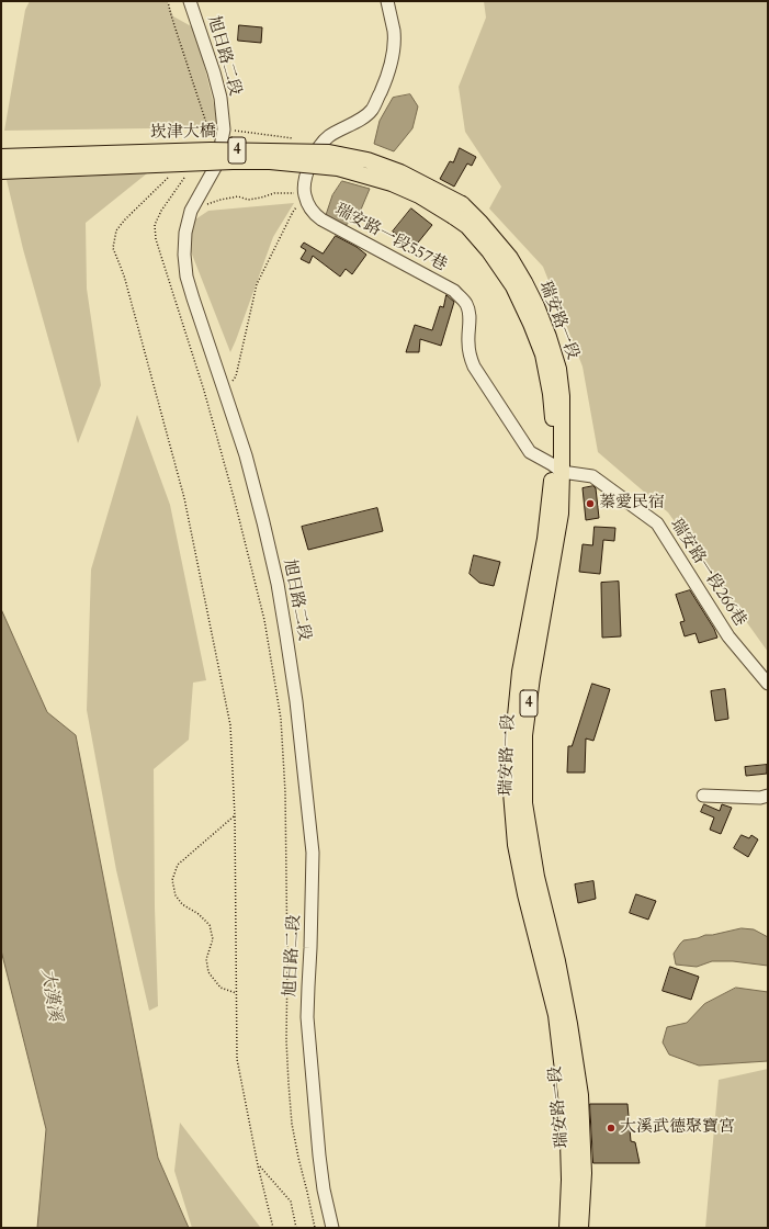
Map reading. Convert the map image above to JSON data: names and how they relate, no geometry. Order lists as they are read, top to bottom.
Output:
{
  "streets": {
    "main road": ["崁津大橋", "4", "瑞安路一段"],
    "street": ["旭日路二段", "瑞安路一段557巷", "瑞安路一段266巷"]
  },
  "crossings": [
    ["崁津大橋", "瑞安路一段"],
    ["瑞安路一段557巷", "瑞安路一段"],
    ["瑞安路一段557巷", "瑞安路一段266巷"],
    ["瑞安路一段", "瑞安路一段266巷"]
  ],
  "water": ["大漢溪"],
  "places": ["蓁愛民宿", "大溪武德聚寶宮"]
}
